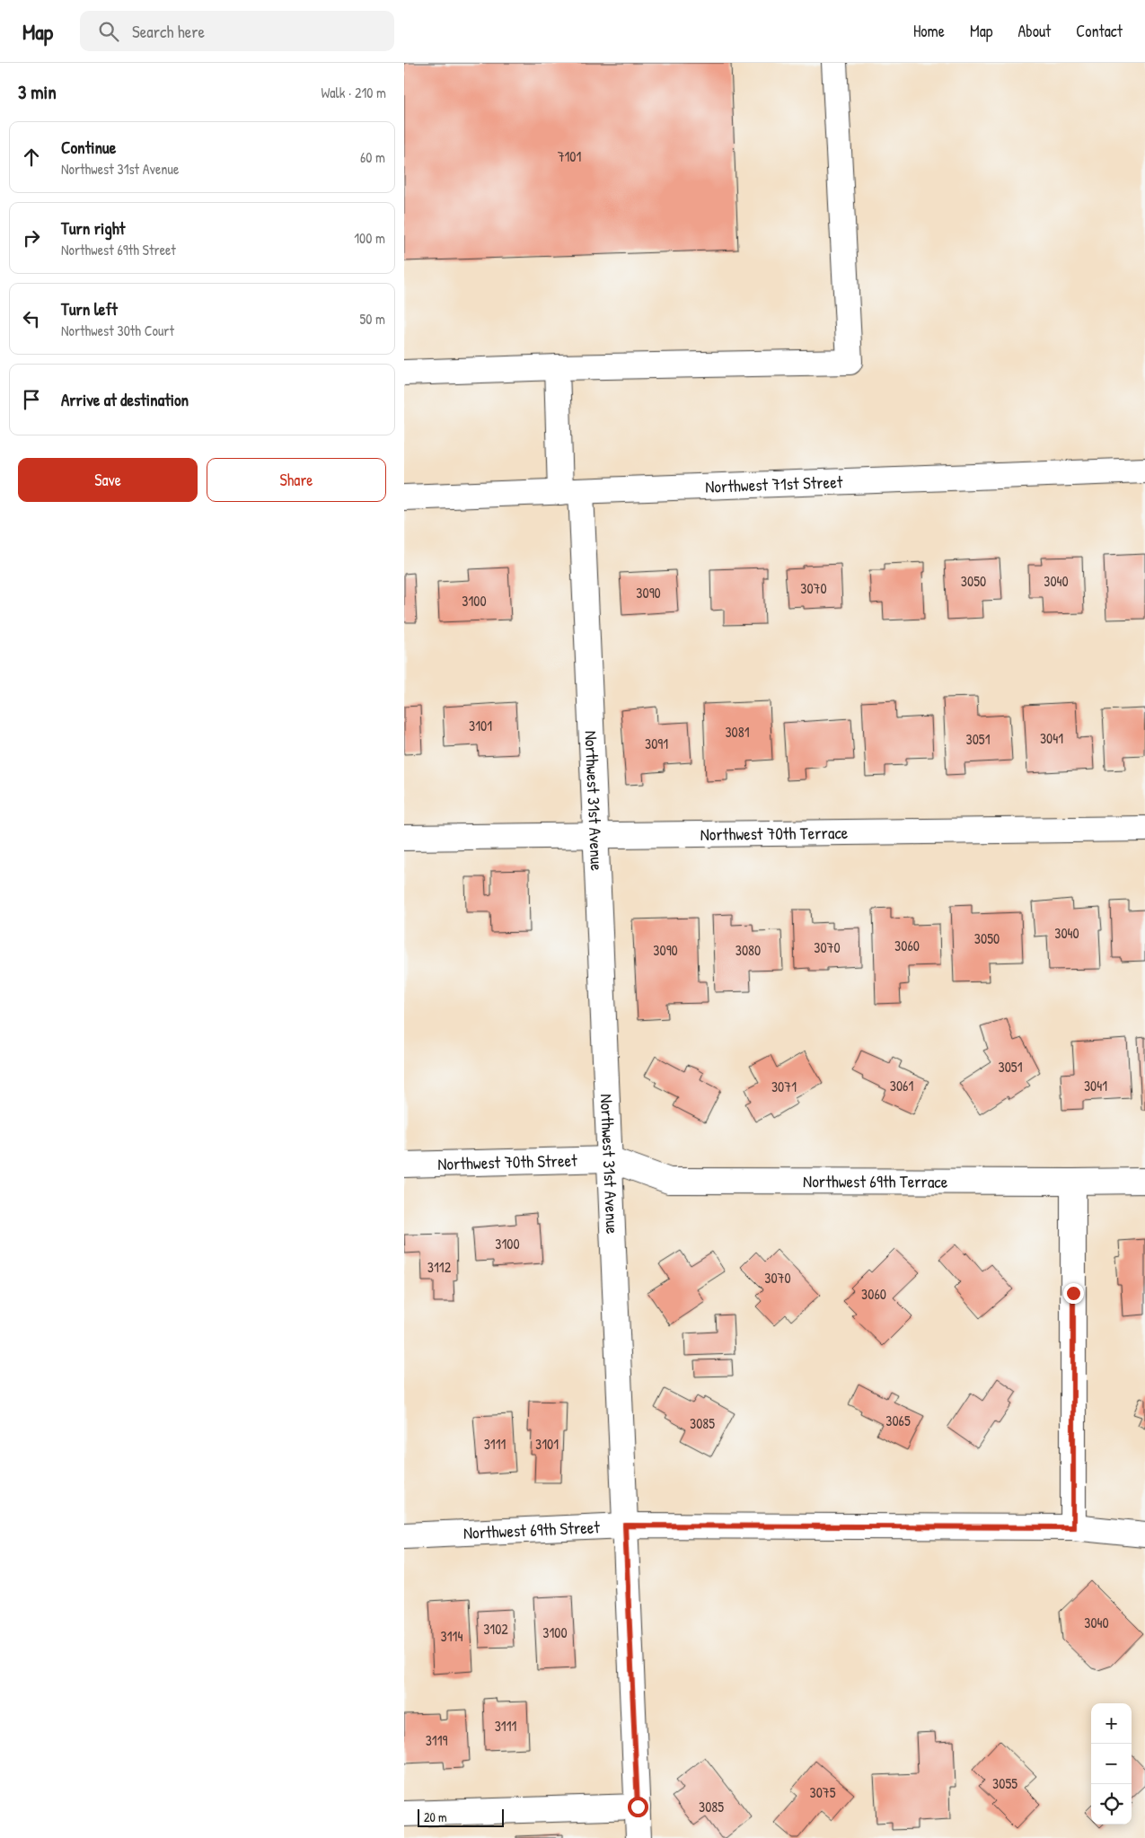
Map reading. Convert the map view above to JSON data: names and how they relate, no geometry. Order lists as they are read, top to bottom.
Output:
{
  "streets": {
    "street": [
      "Northwest 71st Street",
      "Northwest 31st Avenue",
      "Northwest 70th Terrace",
      "Northwest 70th Street",
      "Northwest 69th Terrace",
      "Northwest 69th Street"
    ]
  },
  "crossings": [
    ["Northwest 71st Street", "Northwest 31st Avenue"],
    ["Northwest 31st Avenue", "Northwest 70th Terrace"],
    ["Northwest 31st Avenue", "Northwest 70th Street"],
    ["Northwest 31st Avenue", "Northwest 69th Terrace"],
    ["Northwest 31st Avenue", "Northwest 69th Street"],
    ["Northwest 70th Street", "Northwest 69th Terrace"]
  ],
  "house_numbers": [
    "7101",
    "3050",
    "3040",
    "3070",
    "3090",
    "3100",
    "3101",
    "3081",
    "3041",
    "3051",
    "3091",
    "3040",
    "3050",
    "3060",
    "3070",
    "3090",
    "3080",
    "3051",
    "3061",
    "3041",
    "3071",
    "3100",
    "3112",
    "3070",
    "3060",
    "3065",
    "3085",
    "3111",
    "3101",
    "3040",
    "3102",
    "3100",
    "3114",
    "3111",
    "3119",
    "3055",
    "3075",
    "3085"
  ],
  "scale_bar": "20 m",
  "page": {
    "header": "Map",
    "search": "Search here",
    "nav": [
      "Home",
      "Map",
      "About",
      "Contact"
    ],
    "heading": ["3 min", "Walk · 210 m"],
    "list": [
      ["Continue", "Northwest 31st Avenue", "60 m"],
      ["Turn right", "Northwest 69th Street", "100 m"],
      ["Turn left", "Northwest 30th Court", "50 m"],
      "Arrive at destination"
    ],
    "buttons": ["Save", "Share"],
    "map_buttons": ["+", "−"],
    "scale": "20 m"
  }
}
